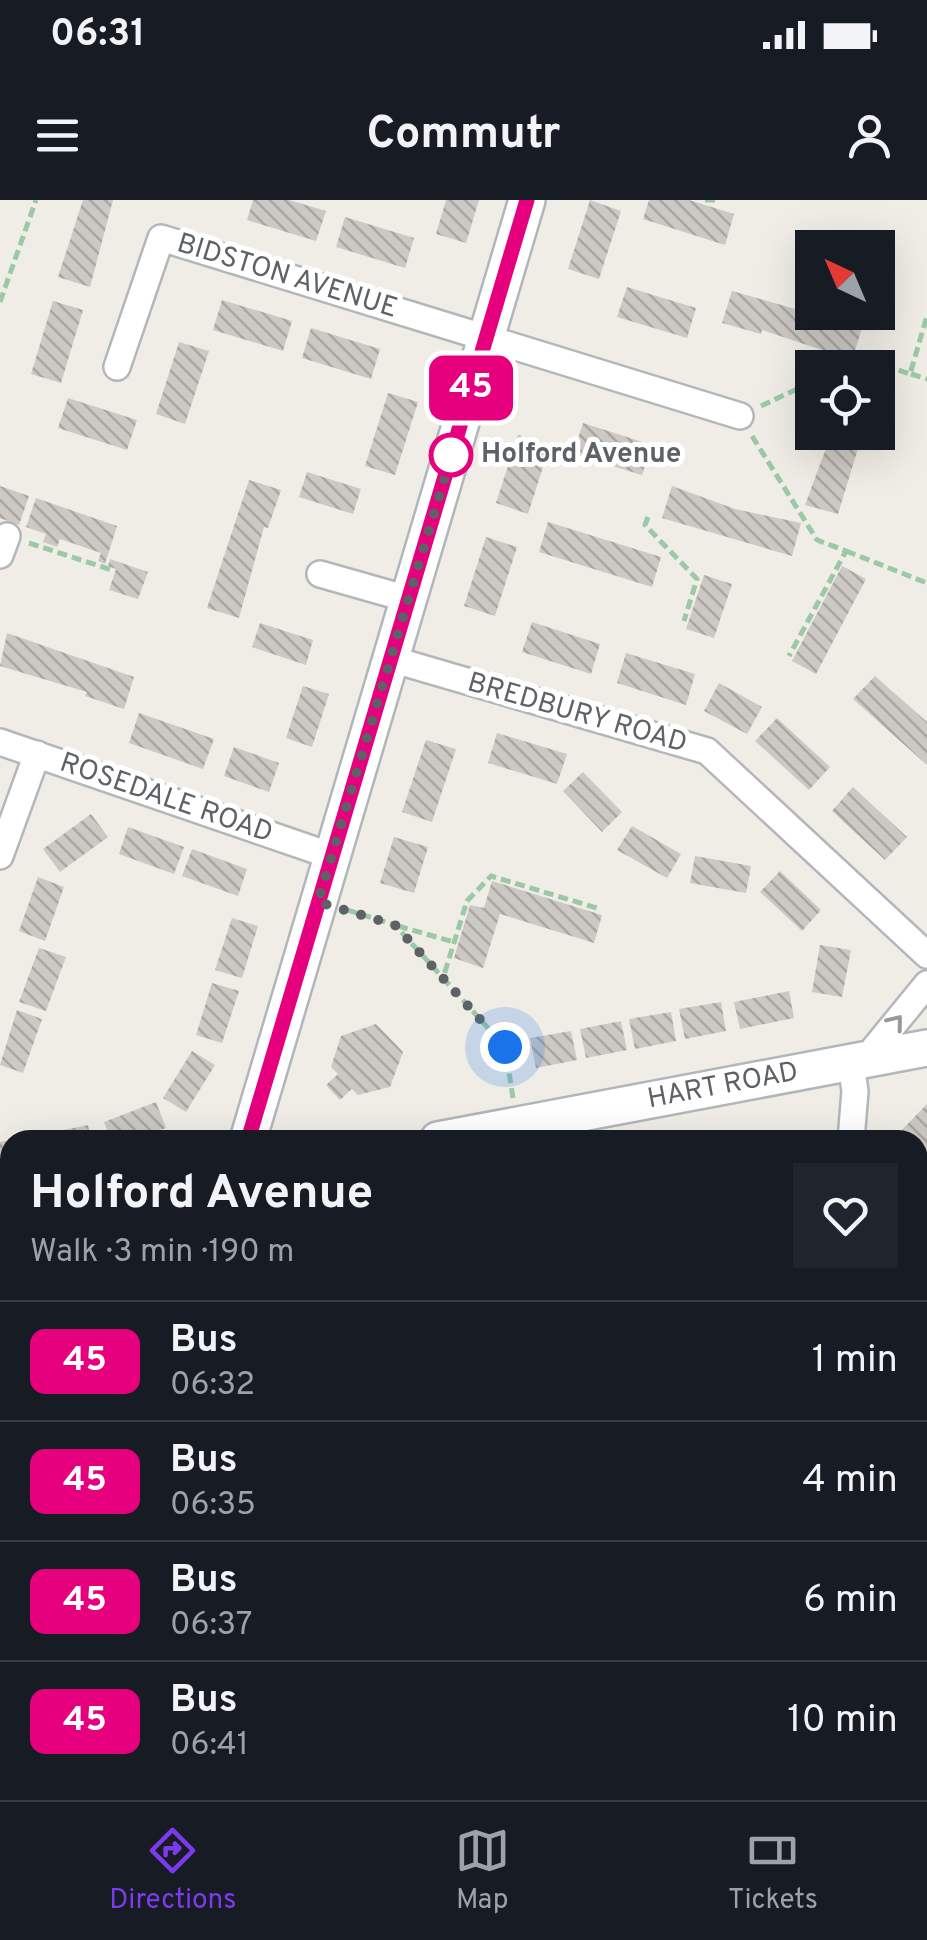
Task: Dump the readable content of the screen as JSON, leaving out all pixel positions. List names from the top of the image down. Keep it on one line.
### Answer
{"streets":{"street":["BIDSTON AVENUE","BREDBURY ROAD","ROSEDALE ROAD","HART ROAD"]},"places":["Holford Avenue"],"lines":["bus line 45"],"north":"top left","page":{"status":"06:31","header":"Commutr","on_map":"45","heading":["Holford Avenue","Walk · 3 min · 190 m"],"list":[{"mark":"45","name":"Bus","note":"06:32","value":"1 min"},{"mark":"45","name":"Bus","note":"06:35","value":"4 min"},{"mark":"45","name":"Bus","note":"06:37","value":"6 min"},{"mark":"45","name":"Bus","note":"06:41","value":"10 min"}],"tabs":["Directions","Map","Tickets"]}}
